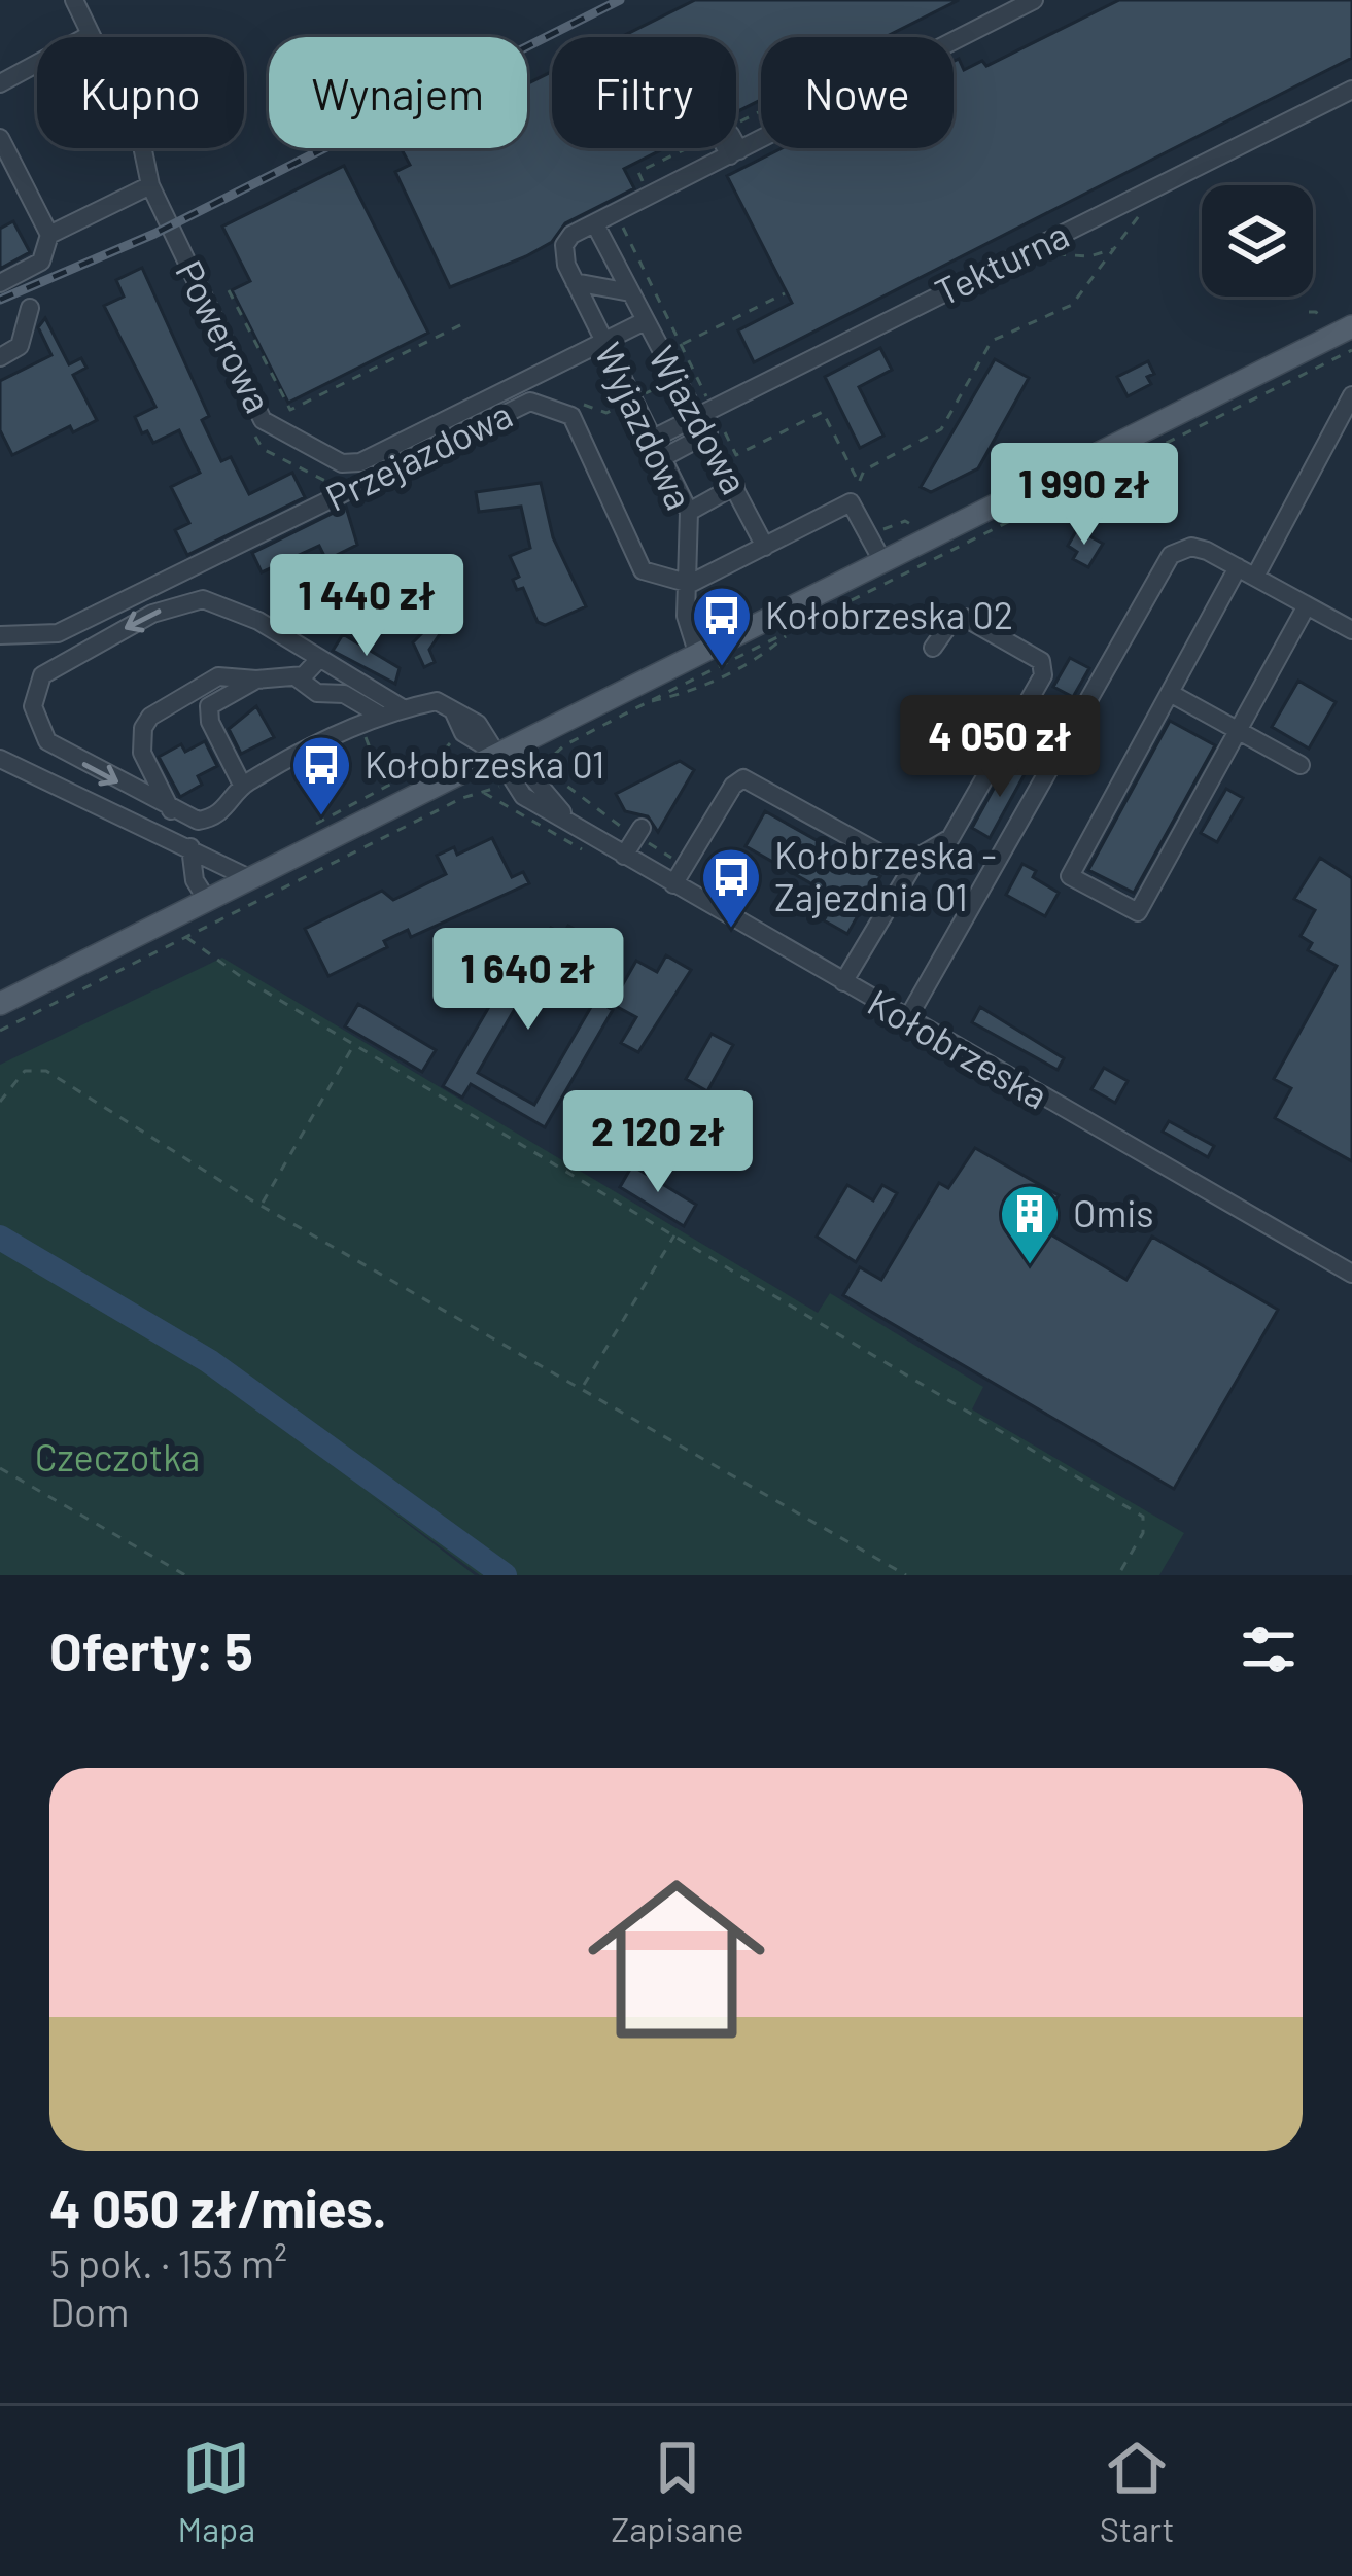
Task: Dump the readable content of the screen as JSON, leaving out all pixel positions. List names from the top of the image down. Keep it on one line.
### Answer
{"streets":{"street":["Tekturna","Powerowa","Wjazdowa","Wyjazdowa","Przejazdowa","Kołobrzeska"]},"crossings":[["Tekturna","Wjazdowa"],["Tekturna","Wyjazdowa"],["Powerowa","Wjazdowa"],["Powerowa","Wyjazdowa"],["Wyjazdowa","Przejazdowa"]],"parks":["Czeczotka"],"places":{"bus stop":["Kołobrzeska 02","Kołobrzeska 01","Kołobrzeska - Zajezdnia 01"],"building":["Omis"]},"page":{"chip":["Kupno","Wynajem","Filtry","Nowe"],"price":["1 990 zł","1 440 zł","4 050 zł","1 640 zł","2 120 zł"],"heading":"Oferty: 5","list":[{"name":"4 050 zł/mies.","note":"5 pok. · 153 m² · Dom"}],"tabs":["Mapa","Zapisane","Start"]}}
